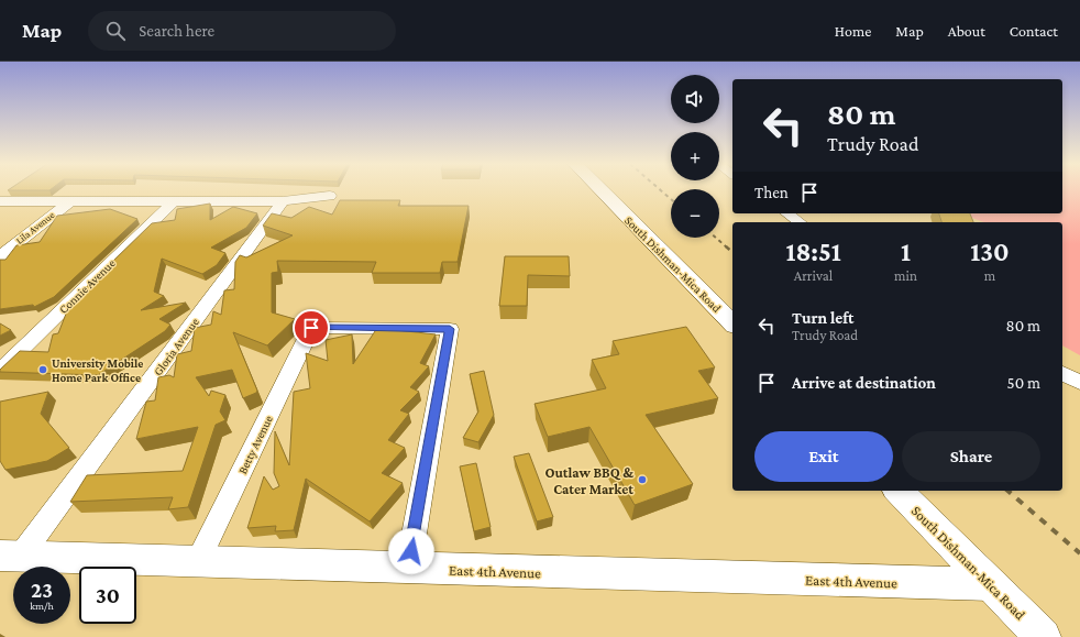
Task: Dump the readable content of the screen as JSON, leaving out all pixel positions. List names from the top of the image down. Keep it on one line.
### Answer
{"streets":{"main road":["South Dishman-Mica Road"],"street":["Lila Avenue","Connie Avenue","Gloria Avenue","Betty Avenue","East 4th Avenue"]},"crossings":[["South Dishman-Mica Road","East 4th Avenue"],["Gloria Avenue","East 4th Avenue"],["Betty Avenue","East 4th Avenue"]],"places":["University Mobile Home Park Office","Outlaw BBQ & Cater Market"],"page":{"header":"Map","search":"Search here","nav":["Home","Map","About","Contact"],"map_buttons":["+","−"],"turn":["80 m","Trudy Road"],"then":"Then","eta":["18:51","Arrival","1","min","130","m"],"list":[{"name":"Turn left","note":"Trudy Road","value":"80 m"},{"name":"Arrive at destination","value":"50 m"}],"buttons":["Exit","Share"],"speed":"23 km/h","limit":"30"}}
